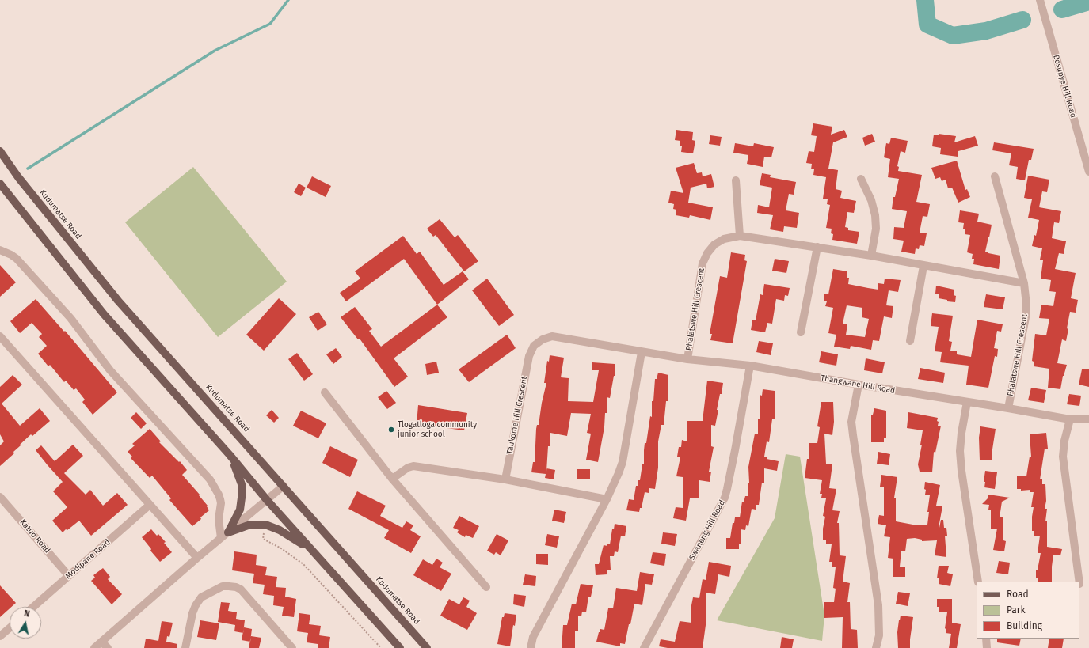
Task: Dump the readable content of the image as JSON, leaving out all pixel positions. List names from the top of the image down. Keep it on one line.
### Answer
{"streets":{"main road":["Kudumatse Road"],"street":["Bosupye Hill Road","Phalatswe Hill Crescent","Thangwane Hill Road","Taukome Hill Crescent","Swaneng Hill Road","Katuo Road","Modipane Road"]},"crossings":[["Phalatswe Hill Crescent","Thangwane Hill Road"],["Thangwane Hill Road","Taukome Hill Crescent"],["Thangwane Hill Road","Swaneng Hill Road"],["Katuo Road","Modipane Road"]],"places":["Tlogatloga community junior school"],"legend":["Road","Park","Building"],"north":"top"}
